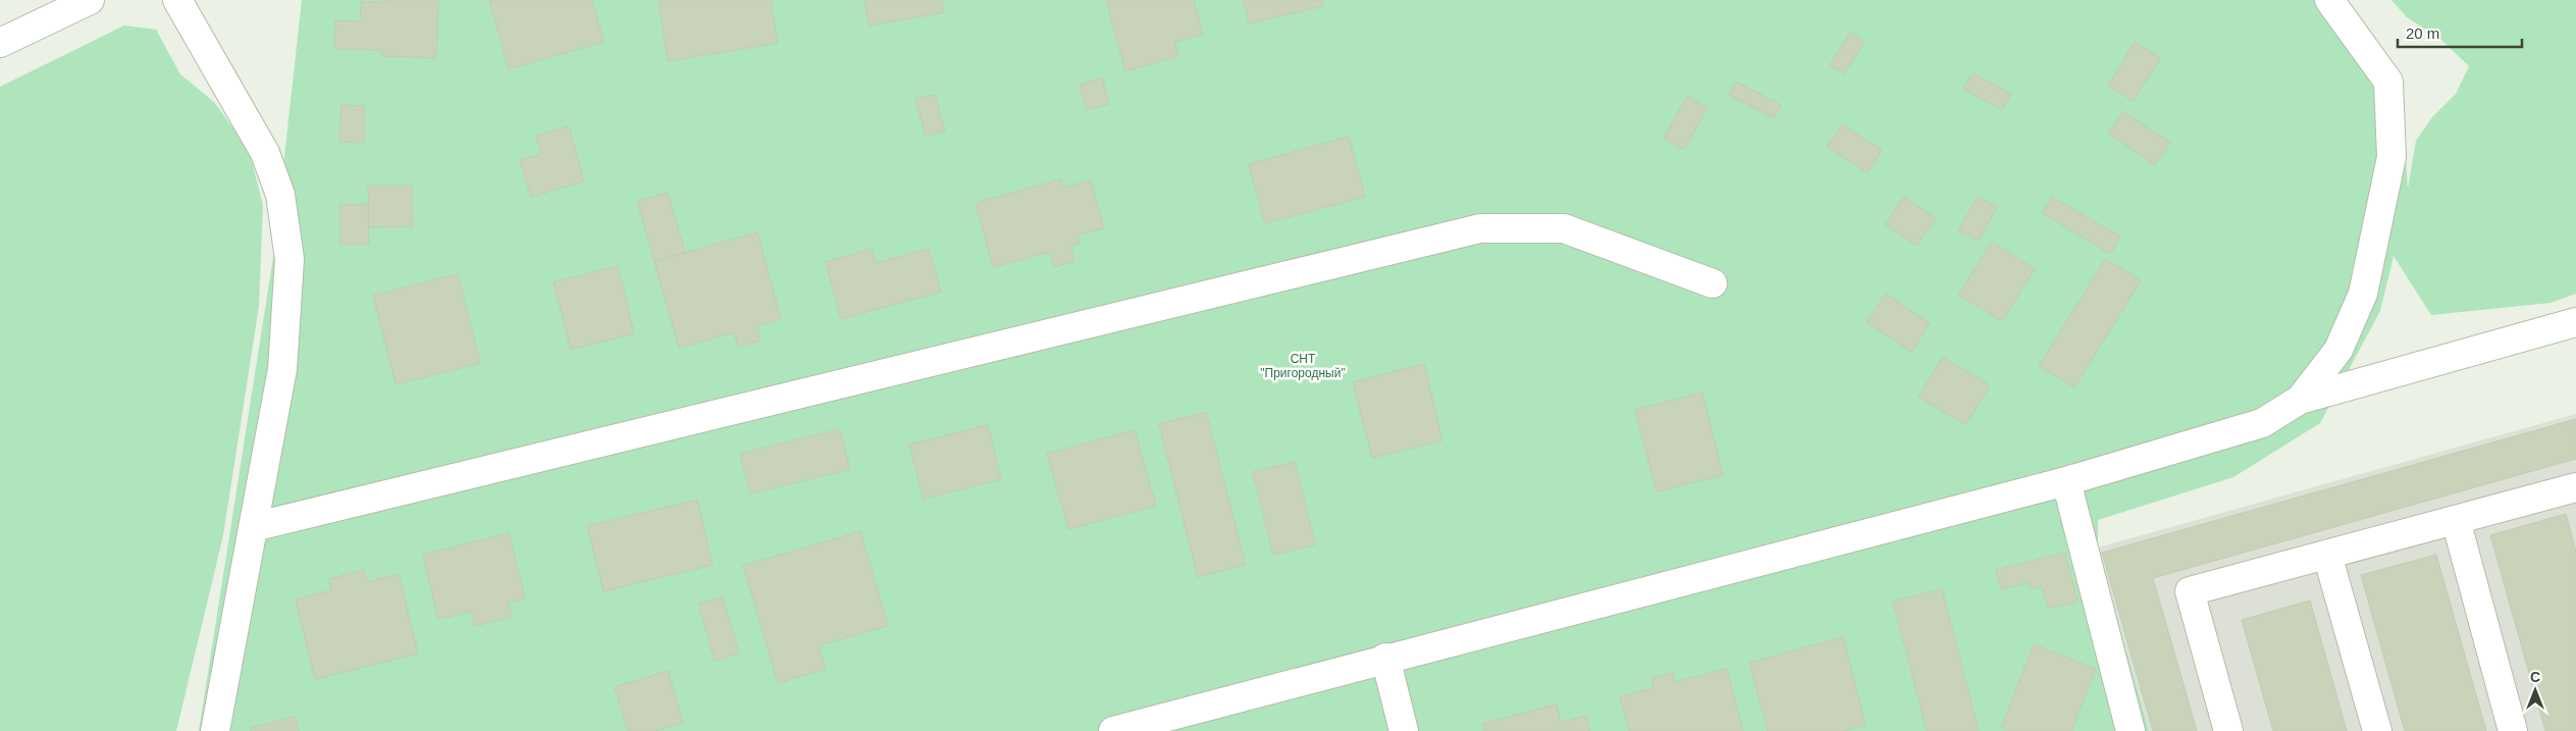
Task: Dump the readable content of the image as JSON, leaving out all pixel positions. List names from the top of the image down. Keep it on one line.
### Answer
{"parks":["СНТ \"Пригородный\""],"scale_bar":"20 m","north":"top"}
